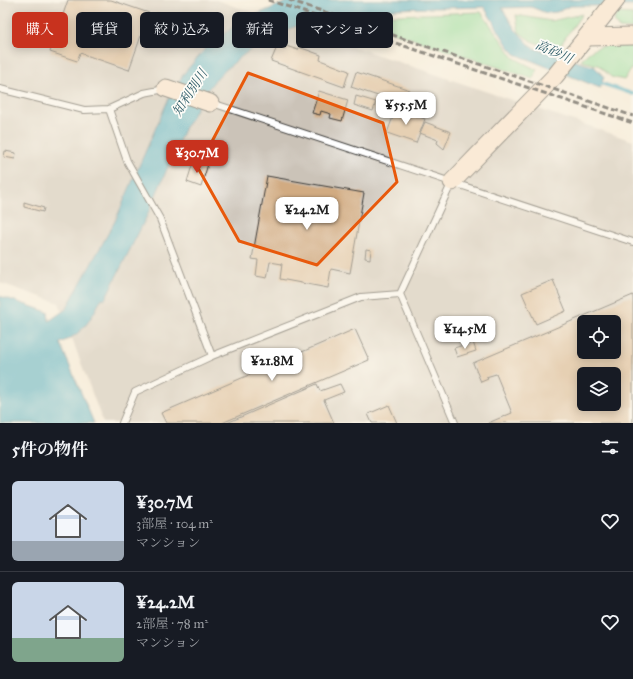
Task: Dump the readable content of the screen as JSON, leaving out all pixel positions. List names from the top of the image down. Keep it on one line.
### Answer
{"water":["高砂川","知利別川"],"page":{"chip":["購入","賃貸","絞り込み","新着","マンション"],"price":["¥55.5M","¥30.7M","¥24.2M","¥14.5M","¥21.8M"],"heading":"5件の物件","list":[{"name":"¥30.7M","note":"3部屋 · 104 m² · マンション"},{"name":"¥24.2M","note":"2部屋 · 78 m² · マンション"}]}}
